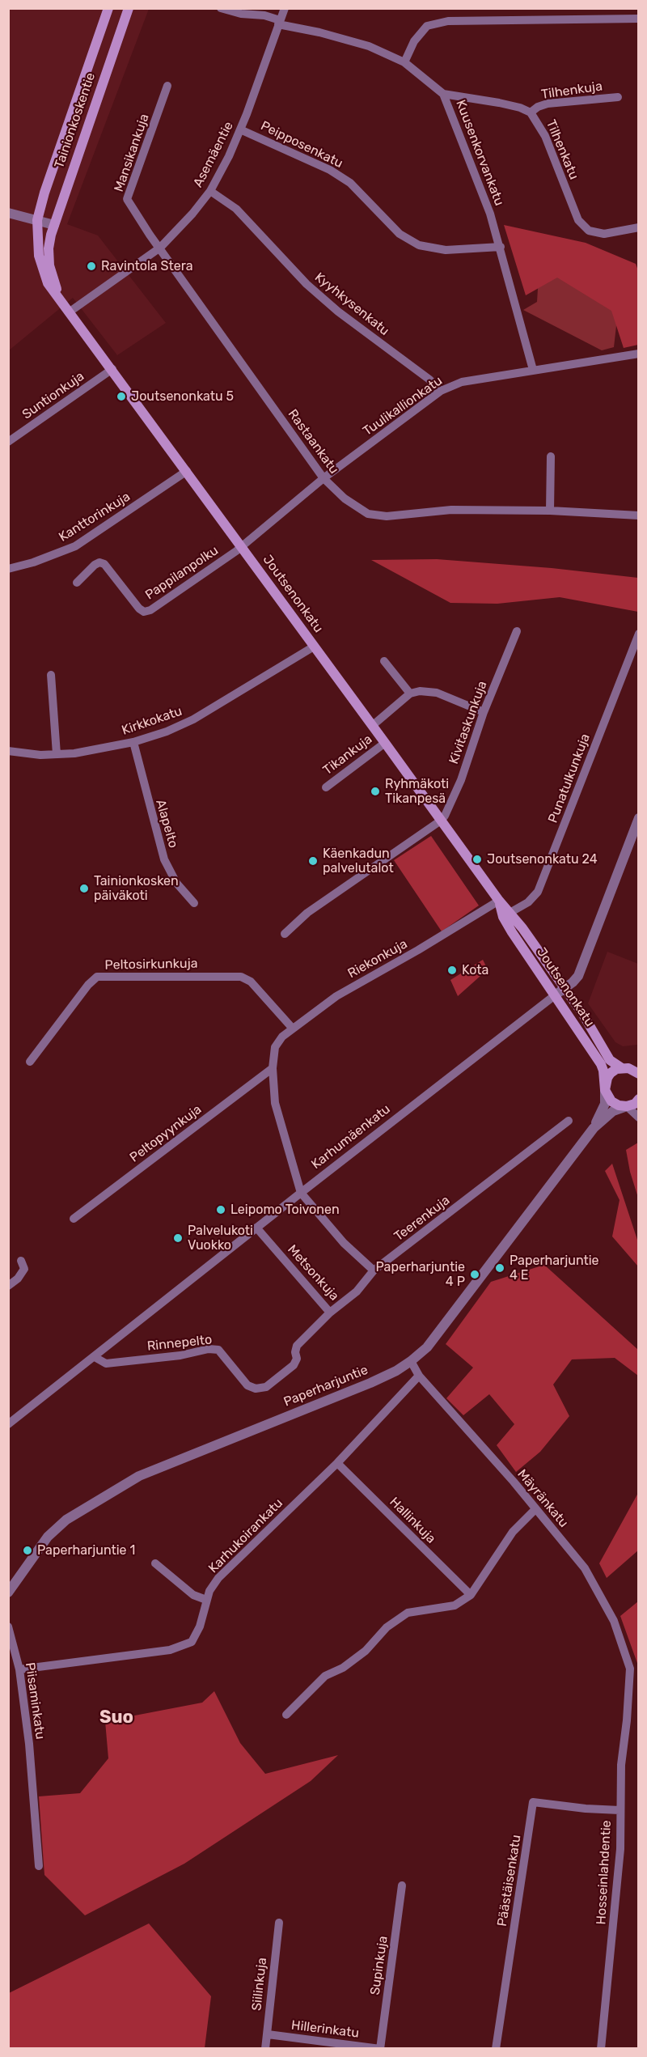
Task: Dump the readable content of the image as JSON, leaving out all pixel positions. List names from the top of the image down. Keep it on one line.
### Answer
{"streets":{"main road":["Tainionkoskentie","Joutsenonkatu"],"street":["Tilhenkuja","Peipposenkatu","Tilhenkatu","Mansikankuja","Kuusenkorvankatu","Asemäentie","Kyyhkysenkatu","Suntionkuja","Tuulikallionkatu","Rastaankatu","Kanttorinkuja","Pappilanpolku","Kirkkokatu","Kivitaskunkuja","Tikankuja","Punatulkunkuja","Alapelto","Riekonkuja","Peltosirkunkuja","Peltopyynkuja","Karhumäenkatu","Teerenkuja","Metsonkuja","Rinnepelto","Paperharjuntie","Mäyränkatu","Hallinkuja","Karhukoirankatu","Piisaminkatu","Hosseinlahdentie","Päästäisenkatu","Supinkuja","Siilinkuja","Hillerinkatu"]},"crossings":[["Tilhenkuja","Tilhenkatu"],["Tainionkoskentie","Joutsenonkatu"],["Peipposenkatu","Kuusenkorvankatu"],["Peipposenkatu","Asemäentie"],["Tilhenkatu","Kuusenkorvankatu"],["Mansikankuja","Asemäentie"],["Mansikankuja","Rastaankatu"],["Kuusenkorvankatu","Asemäentie"],["Kuusenkorvankatu","Tuulikallionkatu"],["Asemäentie","Kyyhkysenkatu"],["Asemäentie","Rastaankatu"],["Asemäentie","Joutsenonkatu"],["Kyyhkysenkatu","Tuulikallionkatu"],["Suntionkuja","Joutsenonkatu"],["Tuulikallionkatu","Rastaankatu"],["Tuulikallionkatu","Pappilanpolku"],["Tuulikallionkatu","Joutsenonkatu"],["Kanttorinkuja","Joutsenonkatu"],["Pappilanpolku","Joutsenonkatu"],["Joutsenonkatu","Kirkkokatu"],["Joutsenonkatu","Kivitaskunkuja"],["Joutsenonkatu","Tikankuja"],["Joutsenonkatu","Punatulkunkuja"],["Joutsenonkatu","Riekonkuja"],["Joutsenonkatu","Karhumäenkatu"],["Joutsenonkatu","Paperharjuntie"],["Kirkkokatu","Alapelto"],["Riekonkuja","Peltosirkunkuja"],["Riekonkuja","Peltopyynkuja"],["Karhumäenkatu","Metsonkuja"],["Karhumäenkatu","Rinnepelto"],["Teerenkuja","Metsonkuja"],["Metsonkuja","Rinnepelto"],["Paperharjuntie","Mäyränkatu"],["Mäyränkatu","Karhukoirankatu"],["Mäyränkatu","Hosseinlahdentie"],["Hallinkuja","Karhukoirankatu"],["Karhukoirankatu","Piisaminkatu"],["Hosseinlahdentie","Päästäisenkatu"],["Supinkuja","Hillerinkatu"],["Siilinkuja","Hillerinkatu"]],"districts":["Suo"],"places":["Ravintola Stera","Joutsenonkatu 5","Ryhmäkoti Tikanpesä","Joutsenonkatu 24","Käenkadun palvelutalot","Tainionkosken päiväkoti","Kota","Leipomo Toivonen","Palvelukoti Vuokko","Paperharjuntie 4 E","Paperharjuntie 4 P","Paperharjuntie 1"]}
